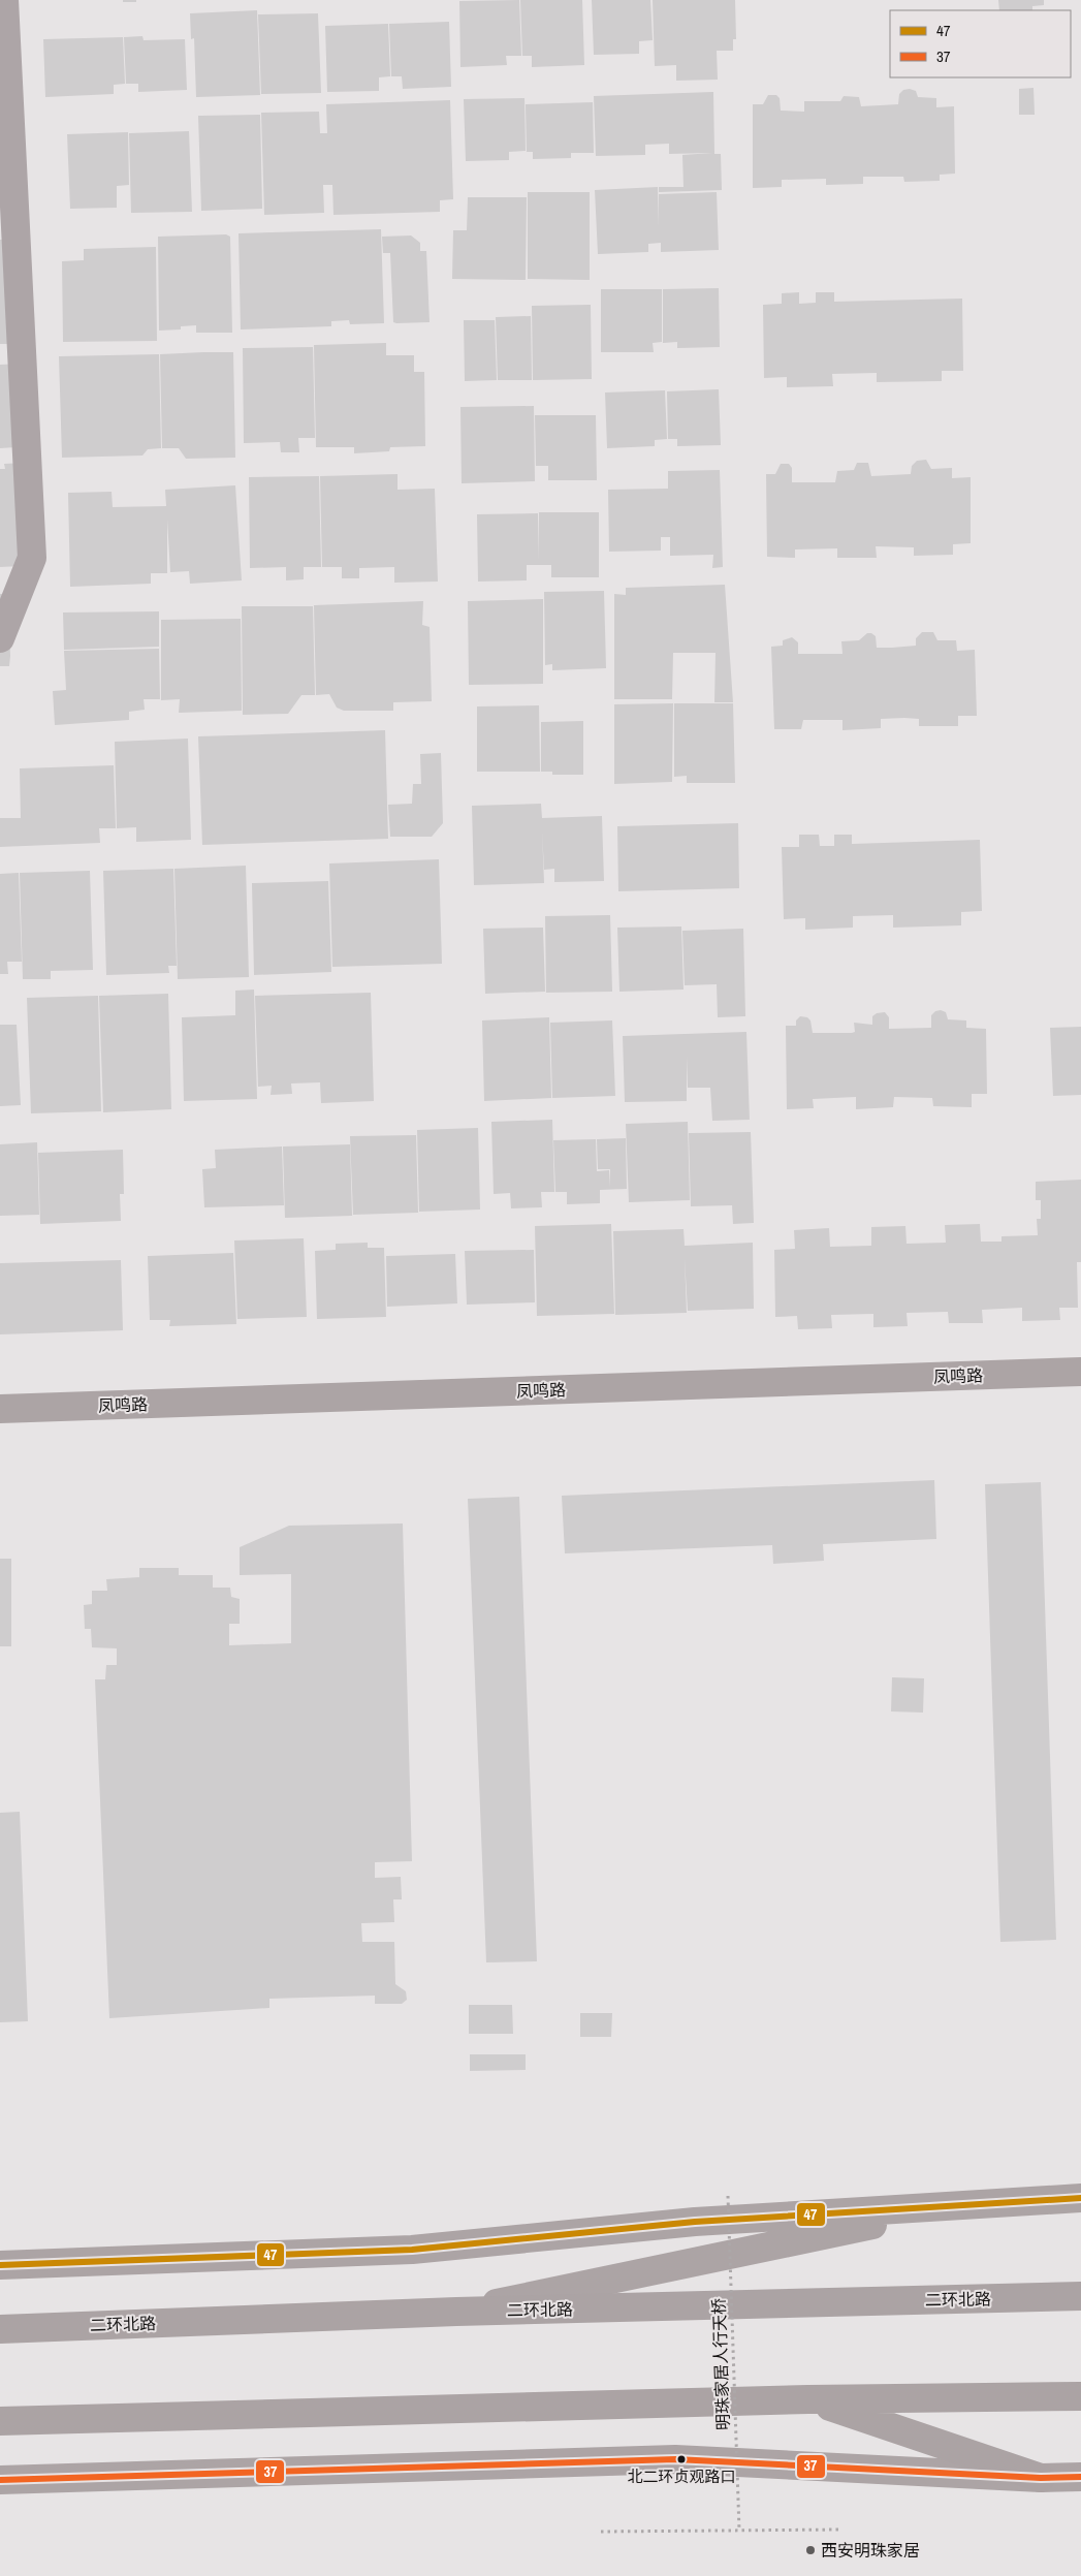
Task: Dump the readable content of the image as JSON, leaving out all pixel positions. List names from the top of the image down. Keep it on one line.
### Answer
{"streets":{"highway":["二环北路"],"main road":["凤鸣路"],"path":["明珠家居人行天桥"]},"places":["北二环贞观路口","西安明珠家居"],"lines":["transit line 47","transit line 37"],"legend":["47","37"]}
